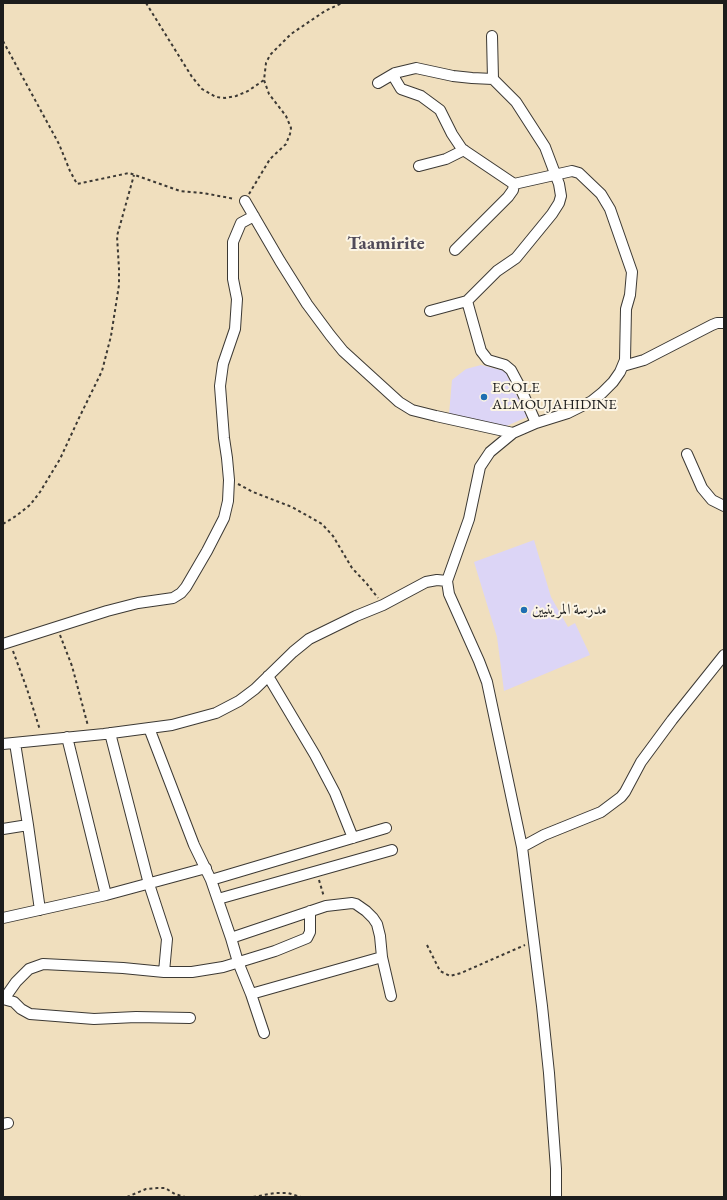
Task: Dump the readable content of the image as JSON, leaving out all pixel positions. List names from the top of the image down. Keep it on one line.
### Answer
{"districts":["Taamirite"],"places":["ECOLE ALMOUJAHIDINE","مدرسة المرينيين"]}
